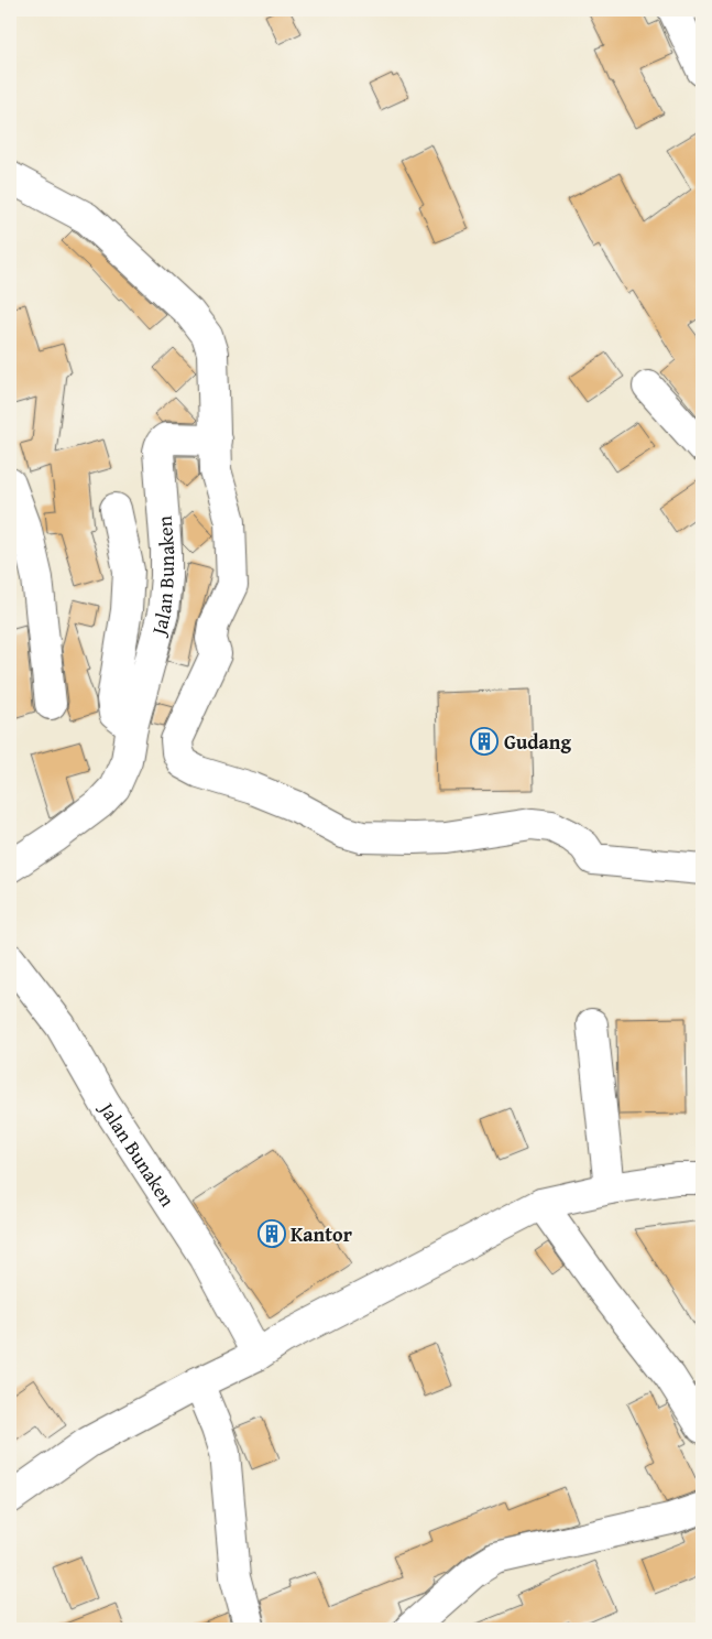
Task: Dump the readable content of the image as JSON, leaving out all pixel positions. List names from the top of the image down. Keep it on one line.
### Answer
{"streets":{"main road":["Jalan Bunaken"]},"places":{"building":["Gudang","Kantor"]}}
